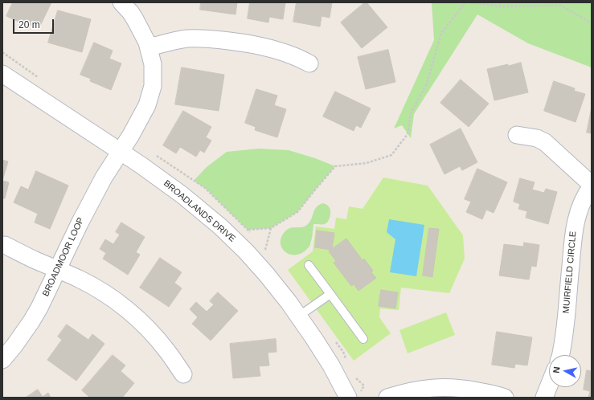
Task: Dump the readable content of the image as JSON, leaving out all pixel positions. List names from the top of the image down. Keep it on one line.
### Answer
{"streets":{"street":["BROADLANDS DRIVE","BROADMOOR LOOP","MUIRFIELD CIRCLE"]},"crossings":[["BROADLANDS DRIVE","BROADMOOR LOOP"]],"scale_bar":"20 m","north":"left"}
